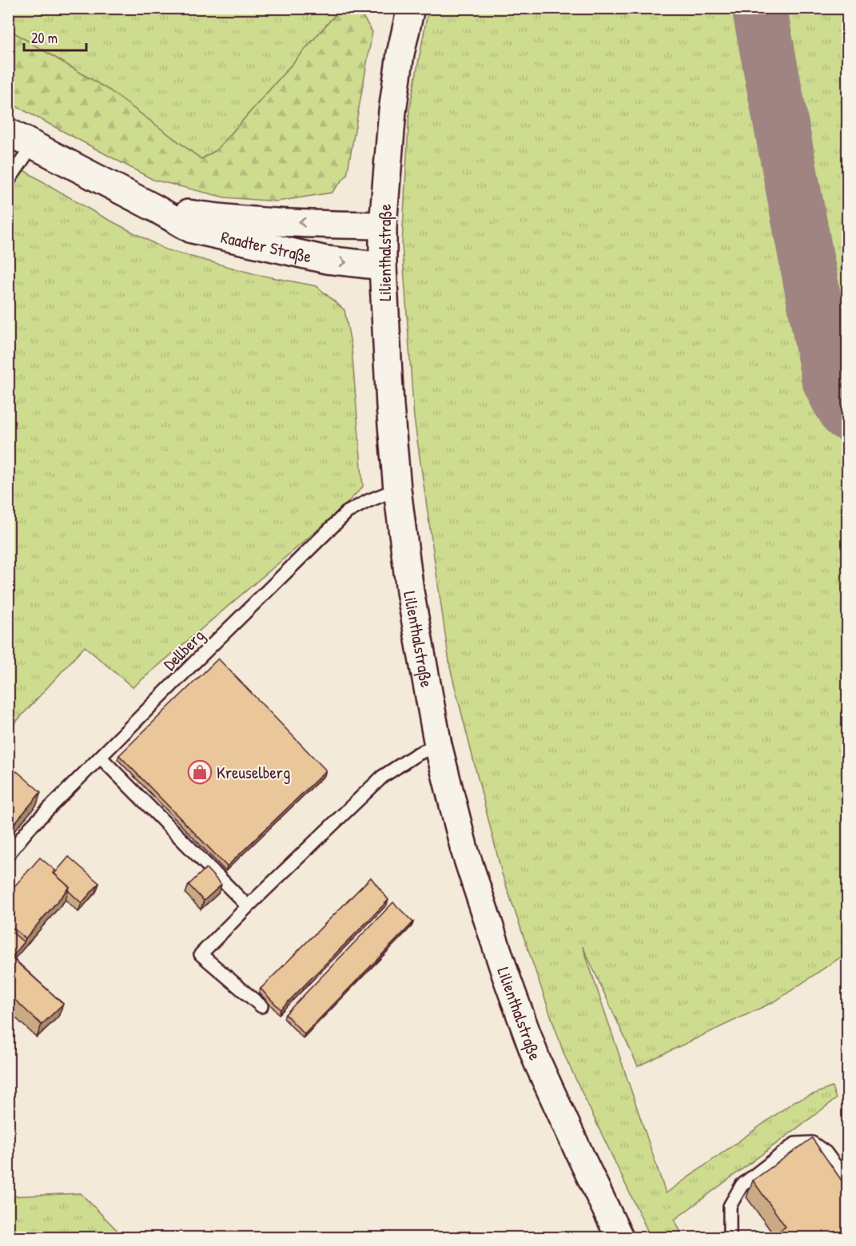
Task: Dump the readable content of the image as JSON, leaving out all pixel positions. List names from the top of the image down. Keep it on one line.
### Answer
{"streets":{"main road":["Raadter Straße","Lilienthalstraße"],"lane":["Dellberg"]},"crossings":[["Raadter Straße","Lilienthalstraße"],["Lilienthalstraße","Dellberg"]],"places":{"shop":["Kreuselberg"]},"scale_bar":"20 m"}
